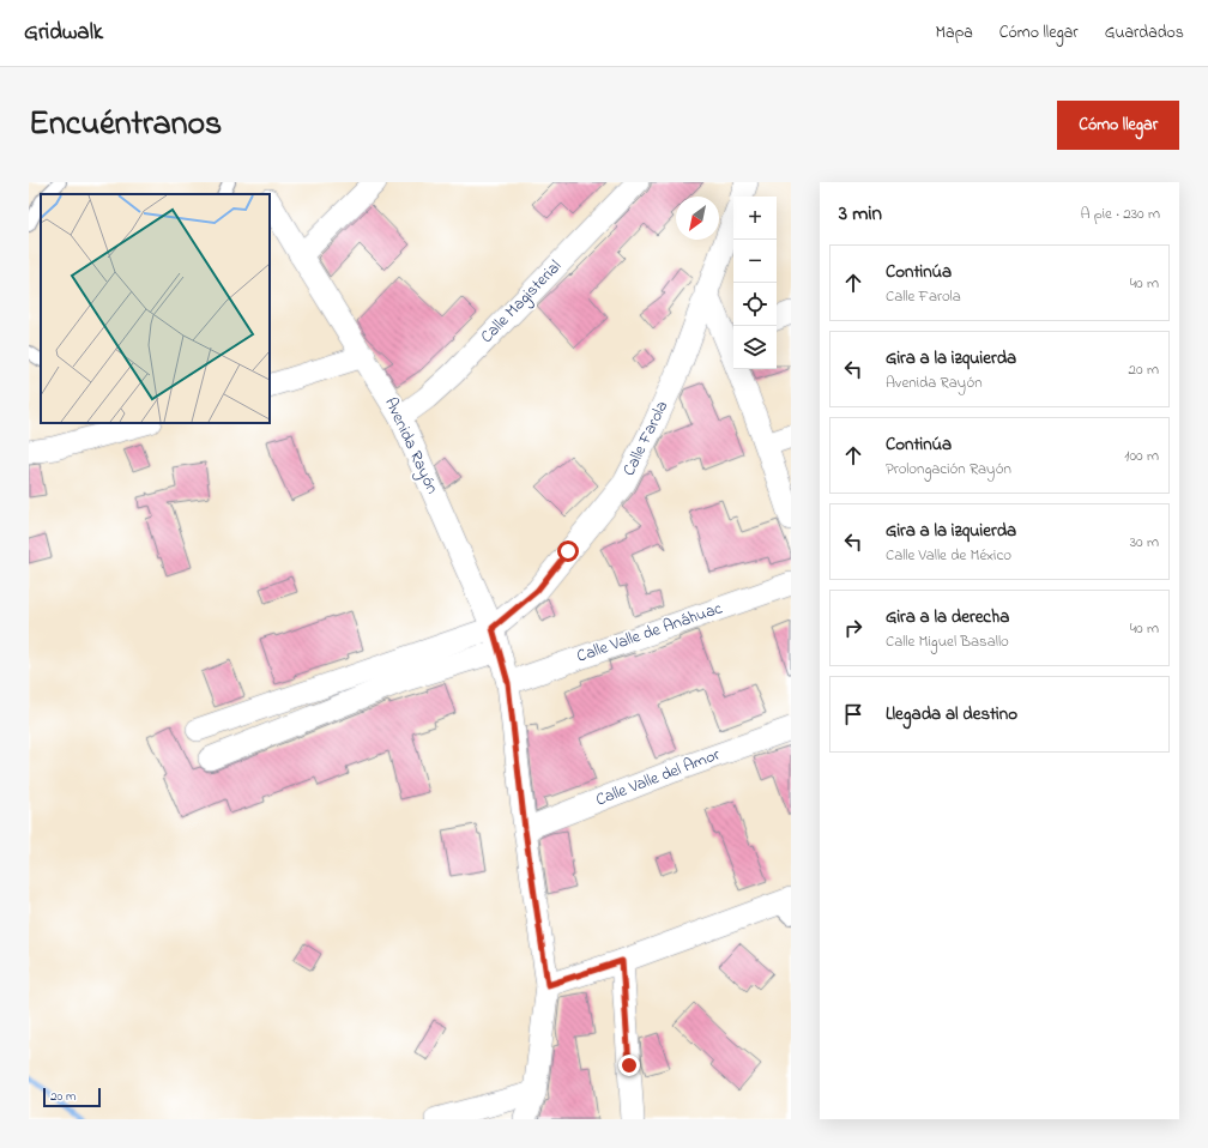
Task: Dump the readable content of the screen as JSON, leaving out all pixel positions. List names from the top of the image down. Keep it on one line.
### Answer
{"streets":{"street":["Calle Magisterial","Calle Farola","Avenida Rayón","Calle Valle de Anáhuac","Calle Valle del Amor"]},"crossings":[["Calle Magisterial","Avenida Rayón"],["Calle Farola","Avenida Rayón"],["Avenida Rayón","Calle Valle de Anáhuac"],["Avenida Rayón","Calle Valle del Amor"]],"scale_bar":"20 m","north":"bottom left","page":{"header":"Gridwalk","nav":["Mapa","Cómo llegar","Guardados"],"title":"Encuéntranos","buttons":"Cómo llegar","heading":["3 min","A pie · 230 m"],"map_buttons":["+","−"],"list":[["Continúa","Calle Farola","40 m"],["Gira a la izquierda","Avenida Rayón","20 m"],["Continúa","Prolongación Rayón","100 m"],["Gira a la izquierda","Calle Valle de México","30 m"],["Gira a la derecha","Calle Miguel Basallo","40 m"],"Llegada al destino"],"scale":"20 m"}}
